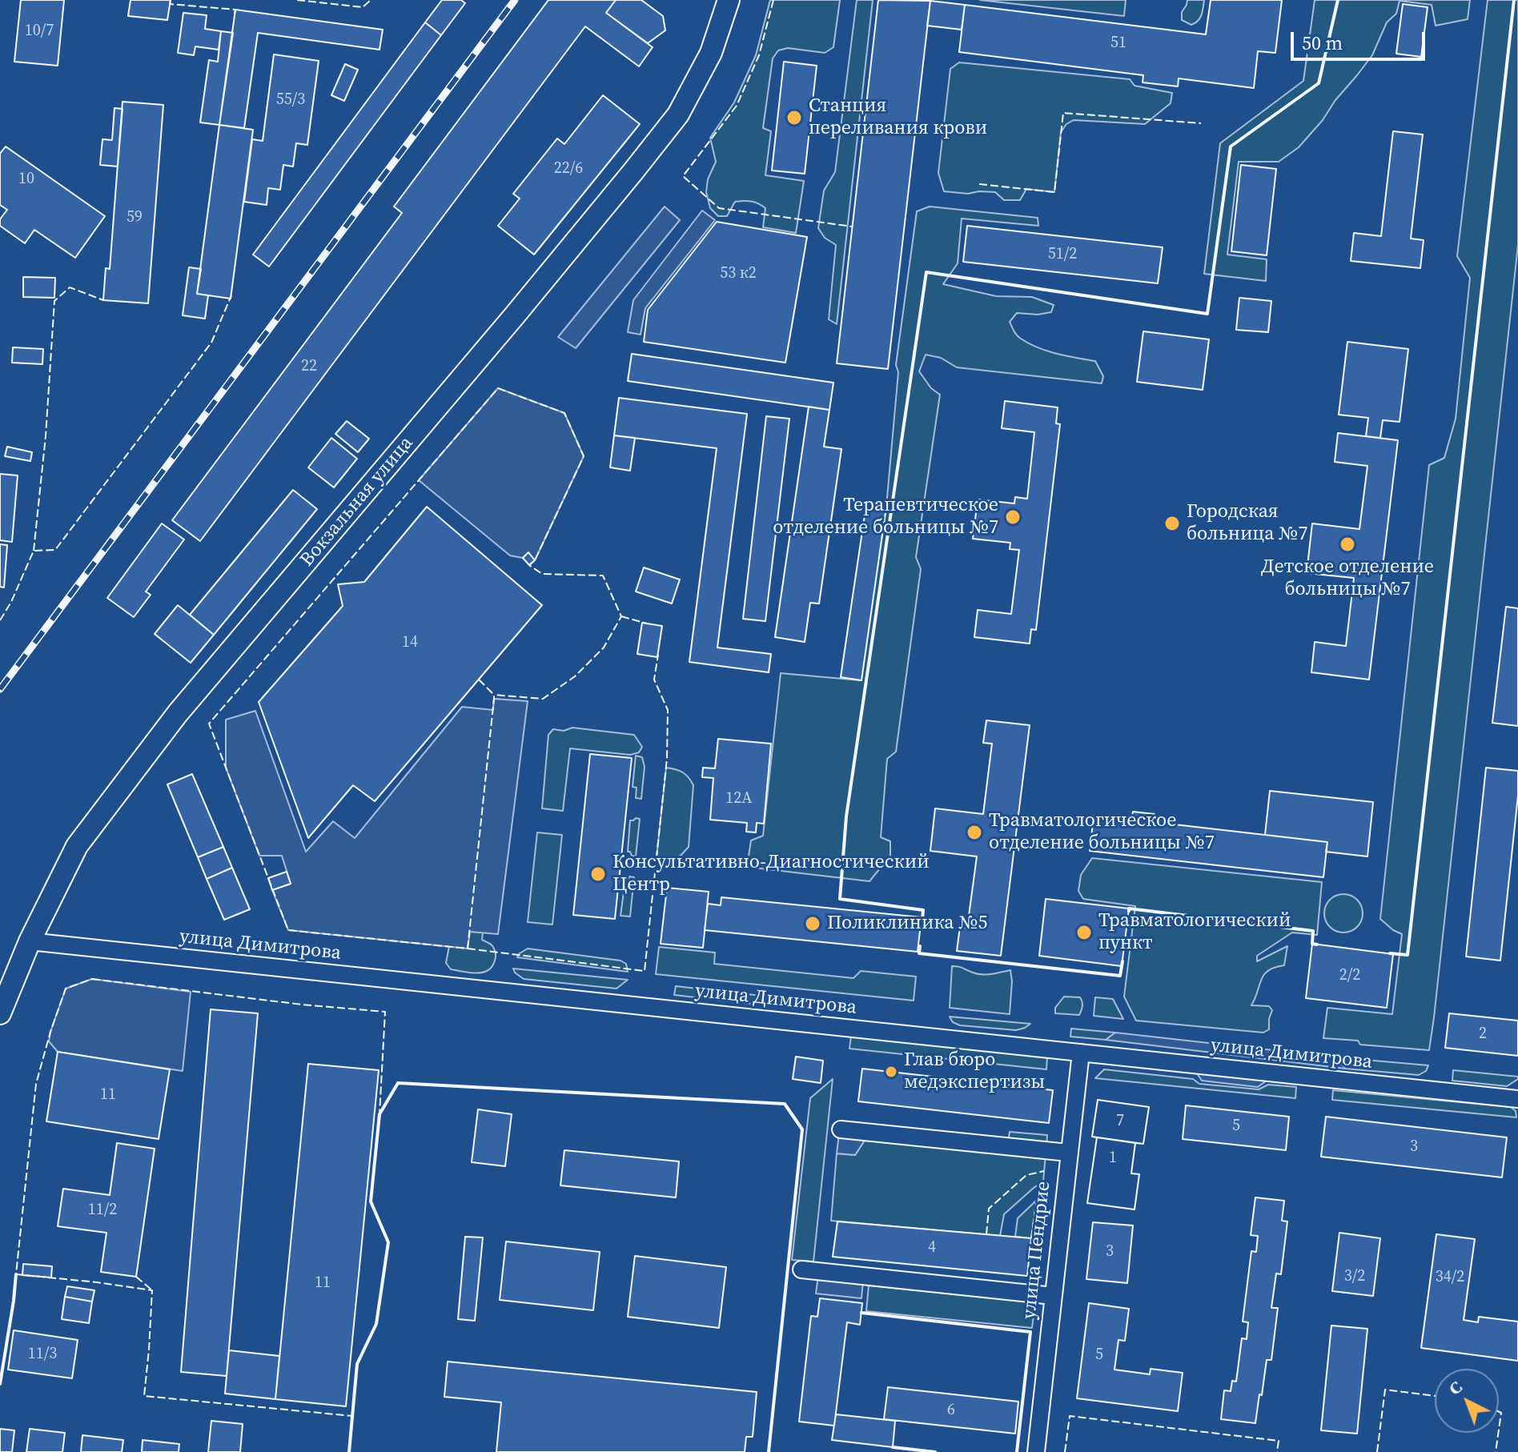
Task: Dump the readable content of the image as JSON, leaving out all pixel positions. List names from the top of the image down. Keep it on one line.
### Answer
{"streets":{"street":["Вокзальная улица","улица Димитрова","улица Пендрие"]},"crossings":[["Вокзальная улица","улица Димитрова"],["улица Димитрова","улица Пендрие"]],"places":["Станция переливания крови","Терапевтическое отделение больницы №7","Городская больница №7","Детское отделение больницы №7","Травматологическое отделение больницы №7","Консультативно-Диагностический Центр","Поликлиника №5","Травматологический пункт","Глав бюро медэкспертизы"],"house_numbers":["10/7","51","55/3","22/6","10","59","51/2","53 к2","22","14","12А","2/2","2","11","7","5","3","1","11/2","4","3","3/2","34/2","11","11/3","5","6"],"scale_bar":"50 m","north":"top left"}
